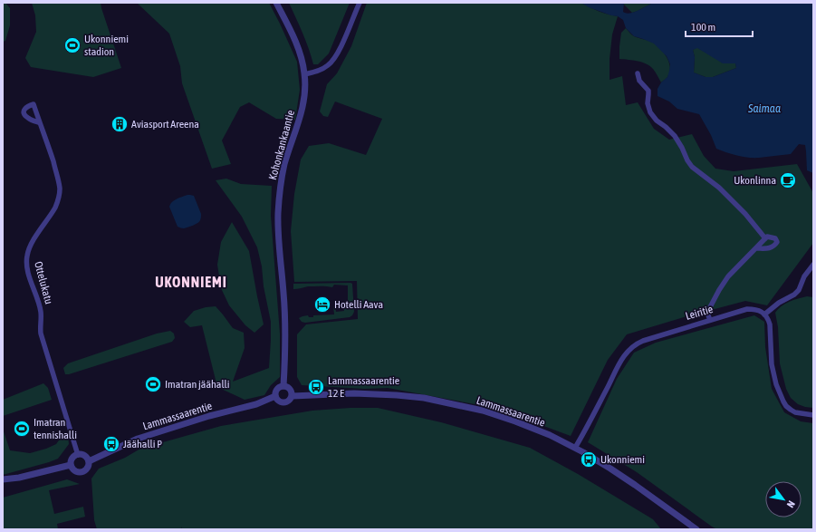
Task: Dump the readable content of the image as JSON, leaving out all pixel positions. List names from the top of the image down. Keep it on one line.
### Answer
{"streets":{"street":["Kohonkankaantie","Ottelukatu","Leiritie","Lammassaarentie"]},"crossings":[["Kohonkankaantie","Lammassaarentie"],["Ottelukatu","Lammassaarentie"],["Leiritie","Lammassaarentie"]],"districts":["UKONNIEMI"],"water":["Saimaa"],"places":{"sports":["Ukonniemi stadion","Imatran jäähalli","Imatran tennishalli"],"building":["Aviasport Areena"],"cafe":["Ukonlinna"],"hotel":["Hotelli Aava"],"bus stop":["Lammassaarentie 12 E","Jäähalli P","Ukonniemi"]},"scale_bar":"100 m","north":"bottom right"}
